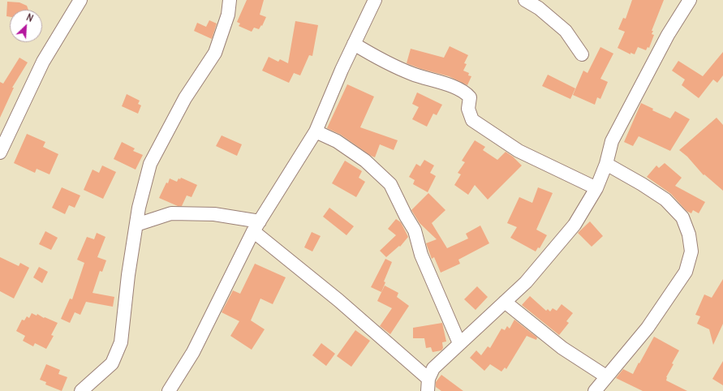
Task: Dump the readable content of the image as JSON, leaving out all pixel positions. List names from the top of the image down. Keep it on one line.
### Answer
{"north":"top right"}
